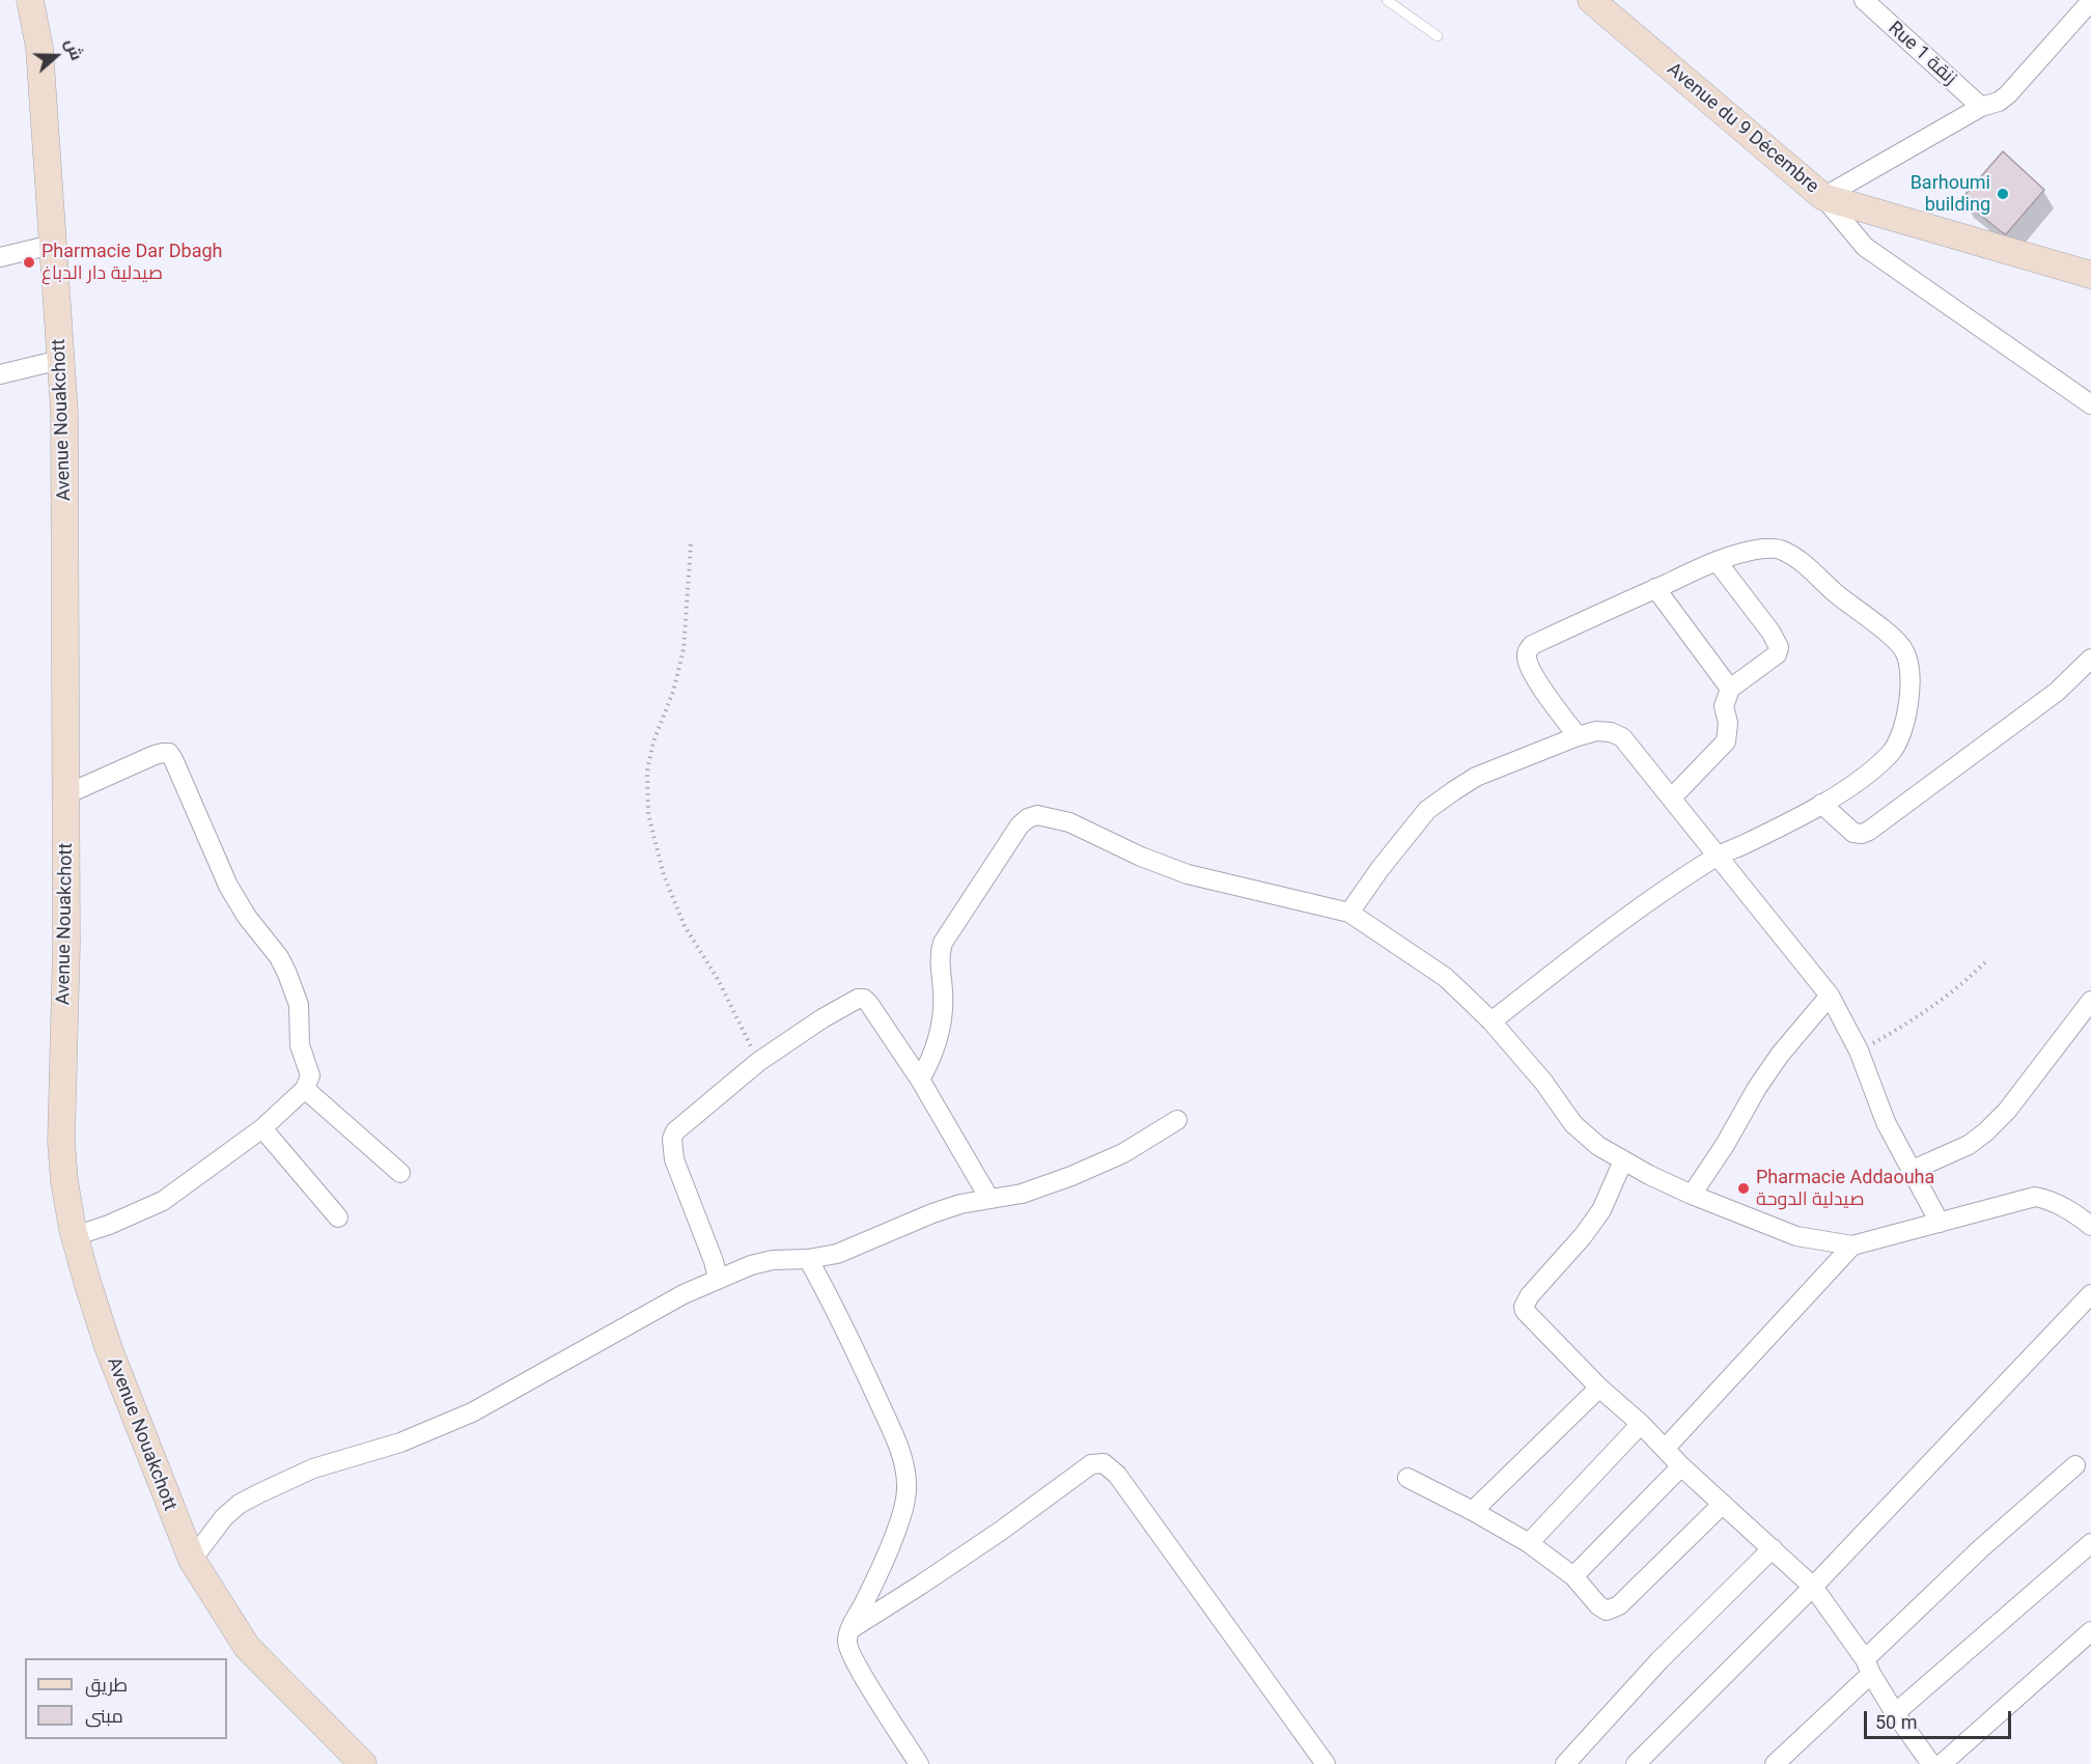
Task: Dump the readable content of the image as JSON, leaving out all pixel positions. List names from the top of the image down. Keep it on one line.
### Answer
{"streets":{"street":["Rue 1 زنقة","Avenue du 9 Décembre","Avenue Nouakchott"]},"places":["Barhoumi building","Pharmacie Dar Dbagh صيدلية دار الدباغ","Pharmacie Addaouha صيدلية الدوحة"],"legend":["طريق","مبنى"],"scale_bar":"50 m","north":"right"}
